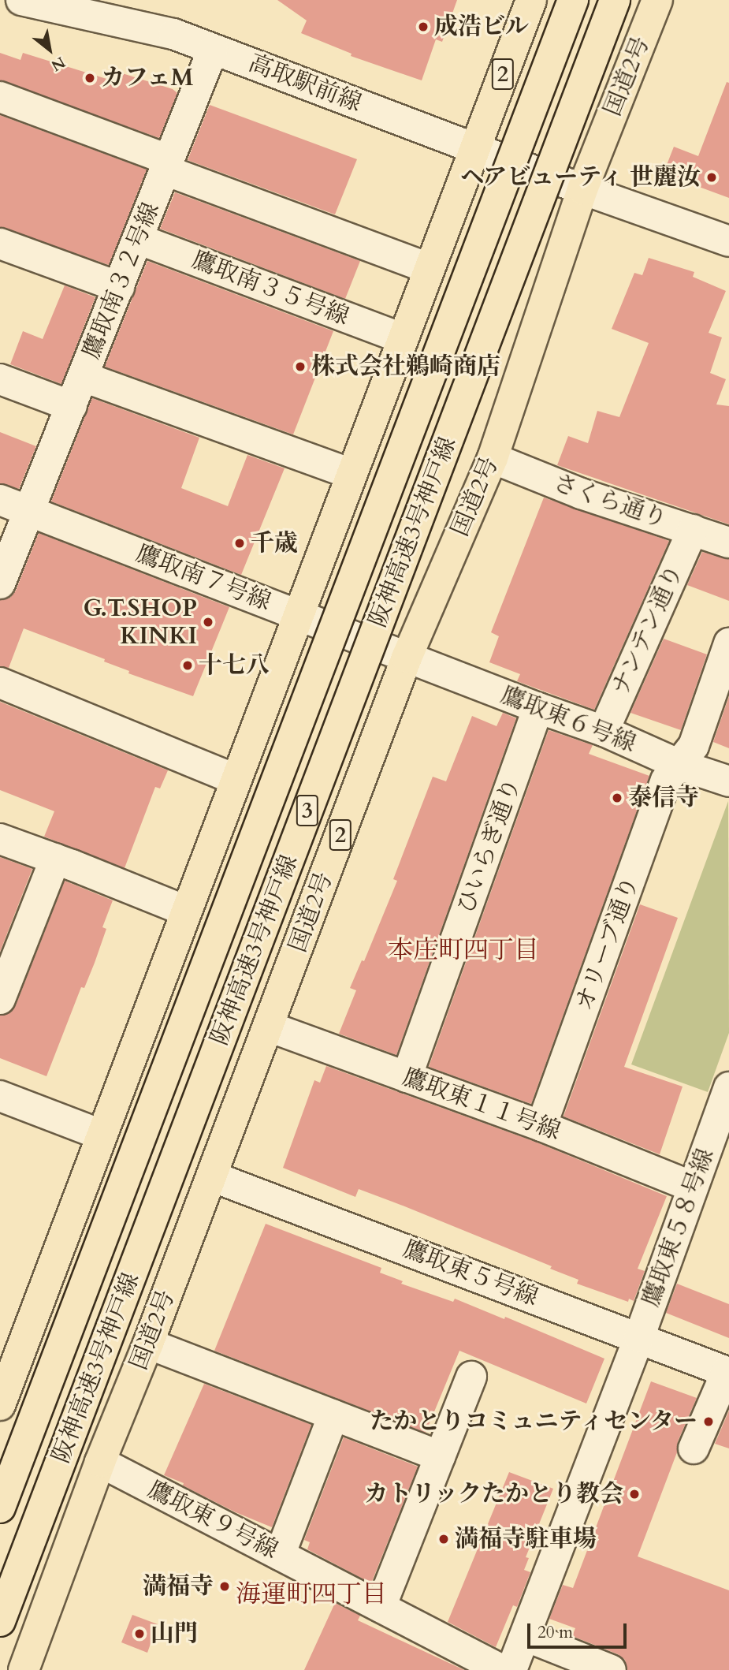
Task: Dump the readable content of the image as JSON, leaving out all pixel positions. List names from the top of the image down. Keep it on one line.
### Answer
{"streets":{"highway":["2","国道2号","阪神高速3号神戸線","3"],"street":["高取駅前線","鷹取南３２号線","鷹取南３５号線","さくら通り","鷹取南７号線","ナンテン通り","鷹取東６号線","ひいらぎ通り","オリーブ通り","鷹取東１１号線","鷹取東５８号線","鷹取東５号線","鷹取東９号線"]},"crossings":[["2","高取駅前線"],["2","鷹取南３５号線"],["2","鷹取南７号線"],["国道2号","高取駅前線"],["国道2号","さくら通り"],["国道2号","鷹取南７号線"],["国道2号","鷹取東６号線"],["国道2号","鷹取東１１号線"],["国道2号","鷹取東５号線"],["国道2号","鷹取東９号線"],["高取駅前線","鷹取南３２号線"],["鷹取南３２号線","鷹取南３５号線"],["鷹取南３２号線","鷹取南７号線"],["さくら通り","ナンテン通り"],["鷹取南７号線","鷹取東６号線"],["ナンテン通り","鷹取東６号線"],["鷹取東６号線","ひいらぎ通り"],["鷹取東６号線","オリーブ通り"],["ひいらぎ通り","鷹取東１１号線"],["オリーブ通り","鷹取東１１号線"],["鷹取東１１号線","鷹取東５８号線"],["鷹取東５８号線","鷹取東５号線"]],"districts":["本庄町四丁目","海運町四丁目"],"places":["成浩ビル","カフェM","ヘアビューティ 世麗汝","株式会社鵜崎商店","千歳","G.T.SHOP KINKI","十七八","泰信寺","たかとりコミュニティセンター","カトリックたかとり教会","満福寺駐車場","満福寺","山門"],"scale_bar":"20 m","north":"bottom right"}
